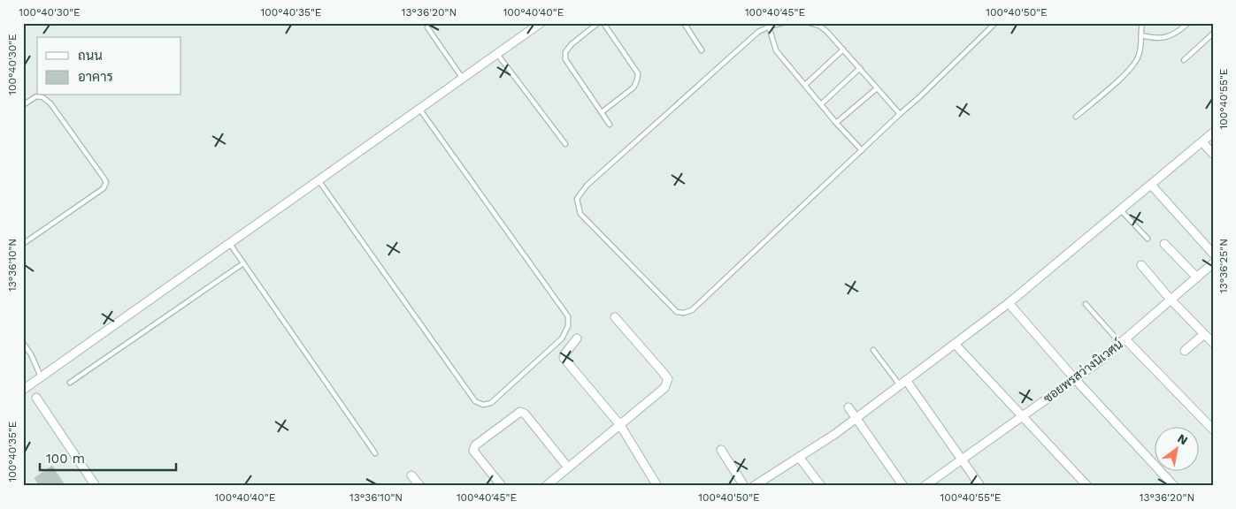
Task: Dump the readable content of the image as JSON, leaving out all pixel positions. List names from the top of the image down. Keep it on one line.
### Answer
{"streets":{"street":["ซอยพรสว่างนิเวศน์"]},"legend":["ถนน","อาคาร"],"scale_bar":"100 m","north":"top right","coordinates":["100°40'30\"E","100°40'35\"E","13°36'20\"N","100°40'40\"E","100°40'45\"E","100°40'50\"E","100°40'55\"E","13°36'10\"N","13°36'25\"N"]}
